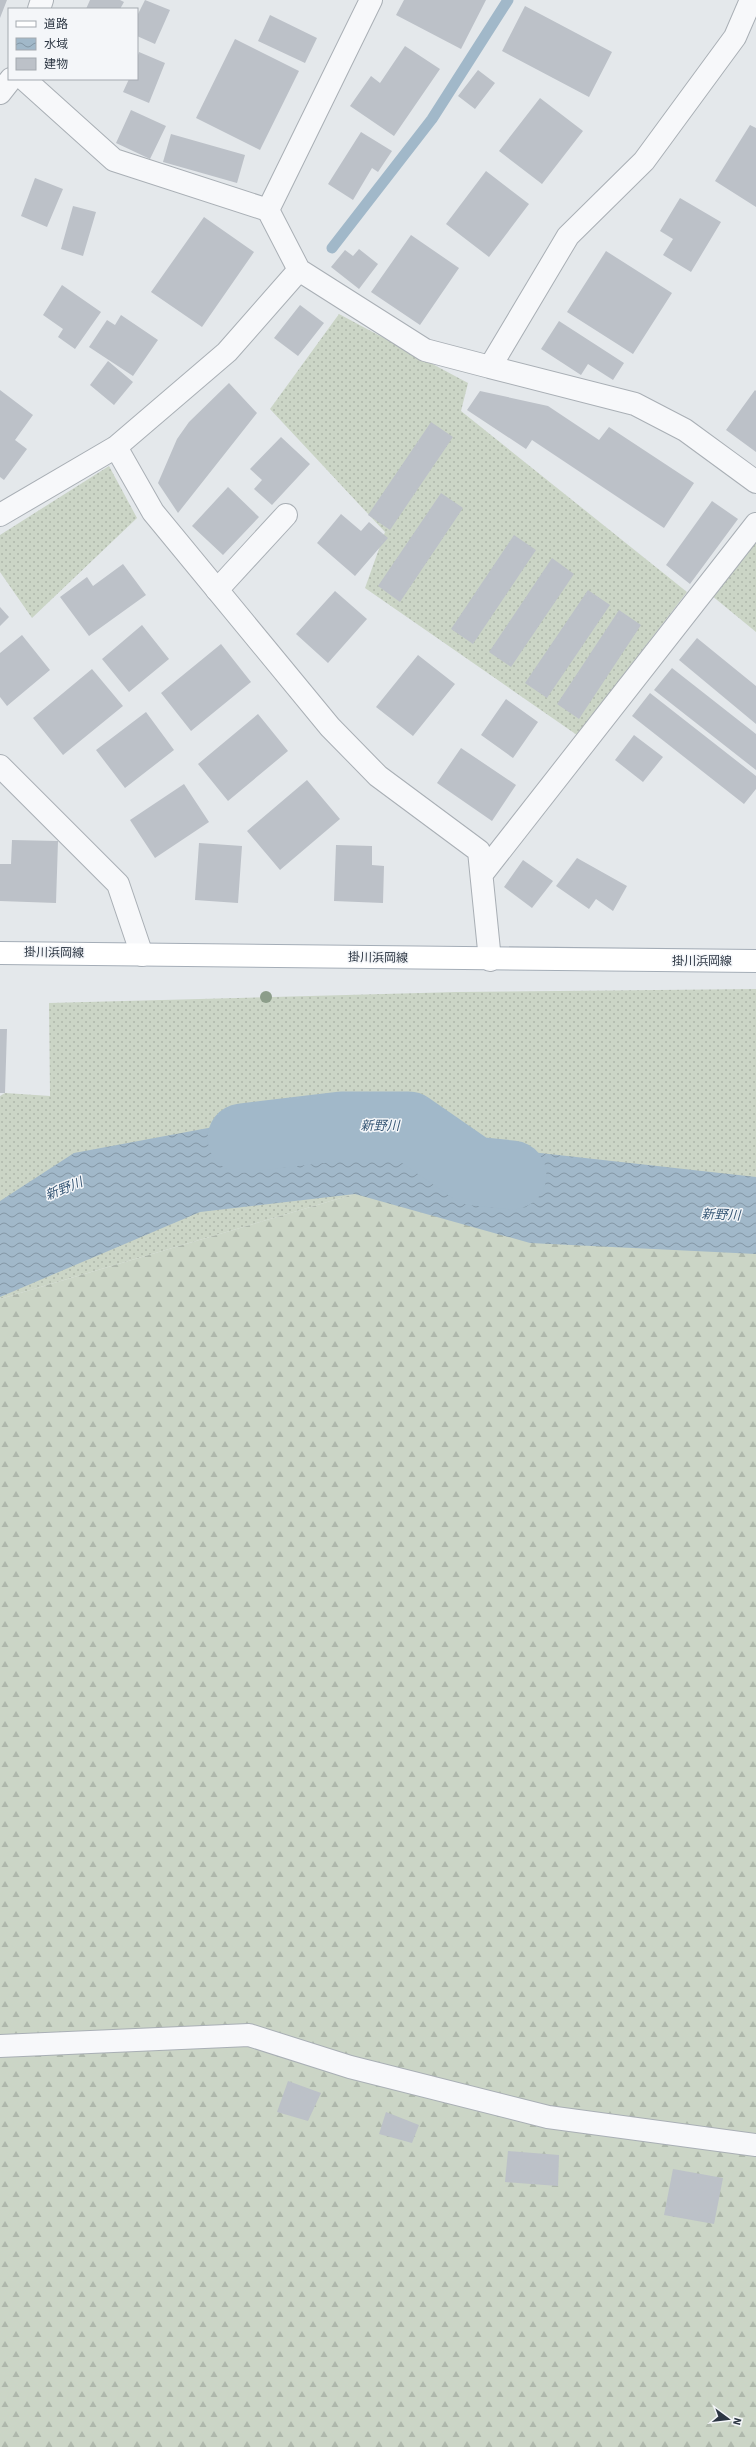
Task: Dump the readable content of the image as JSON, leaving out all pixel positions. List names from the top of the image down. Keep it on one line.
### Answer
{"streets":{"main road":["掛川浜岡線"]},"water":["新野川"],"legend":["道路","水域","建物"],"north":"right"}
